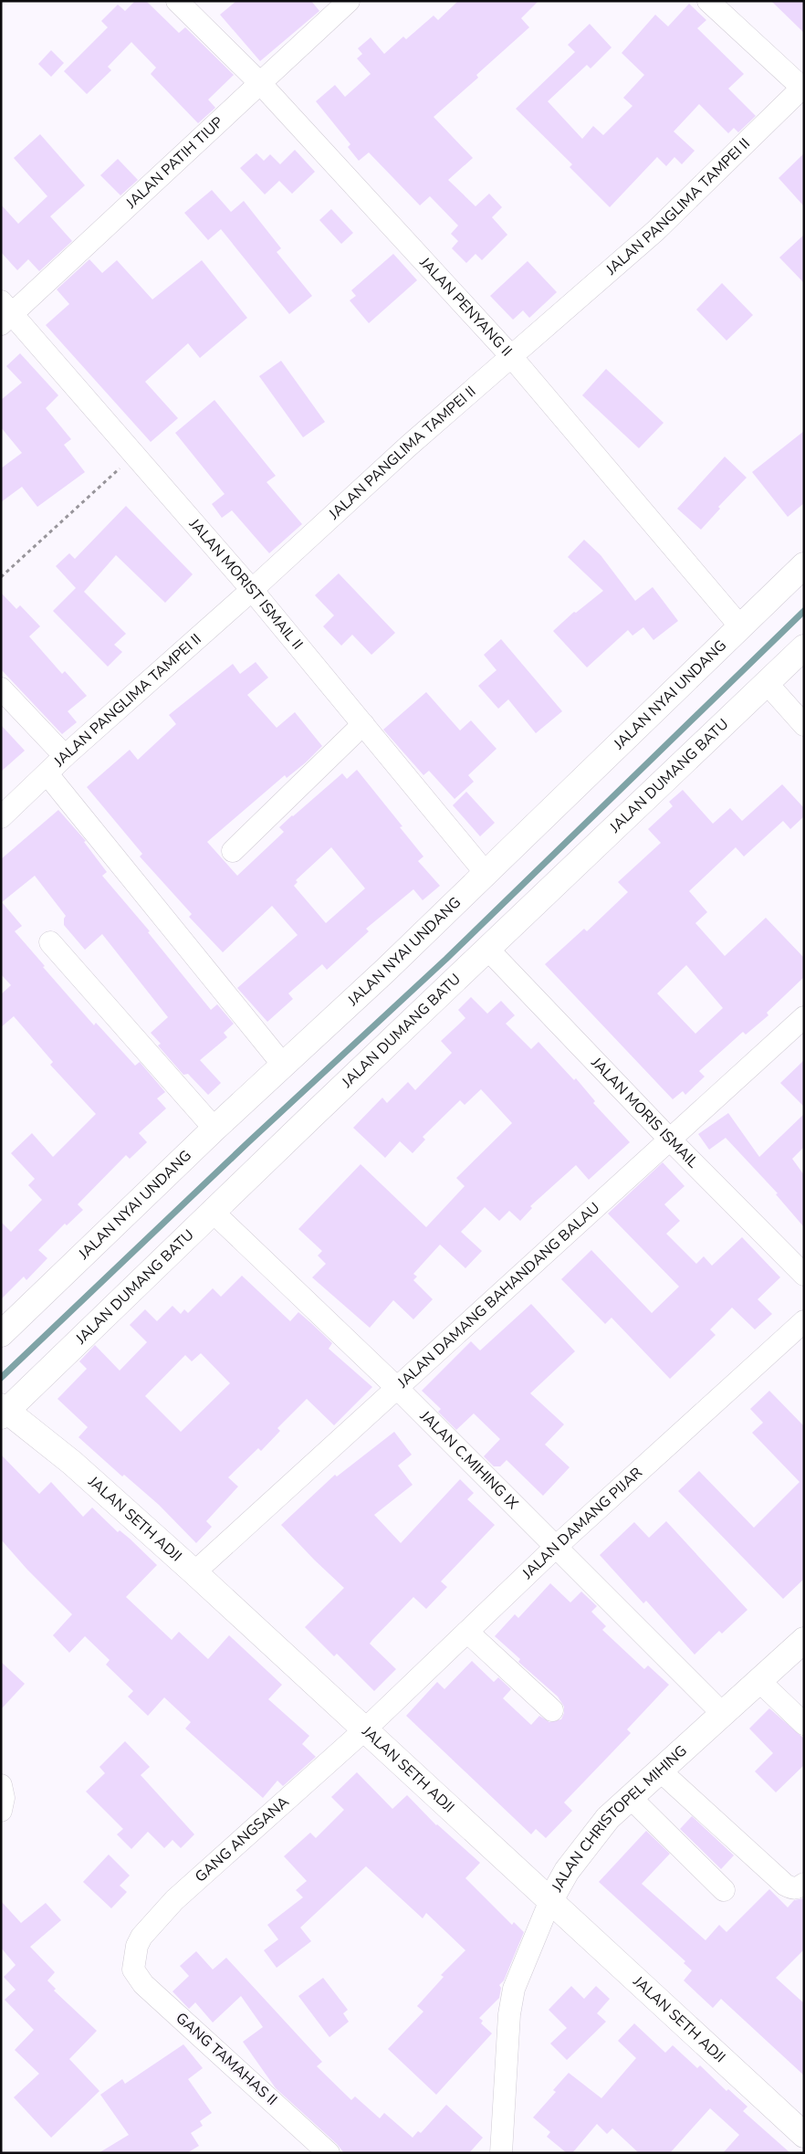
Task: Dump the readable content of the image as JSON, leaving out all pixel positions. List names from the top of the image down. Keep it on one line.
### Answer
{"streets":{"street":["JALAN PATIH TIUP","JALAN PANGLIMA TAMPEI II","JALAN PENYANG II","JALAN MORIST ISMAIL II","JALAN NYAI UNDANG","JALAN DUMANG BATU","JALAN MORIS ISMAIL","JALAN DAMANG BAHANDANG BALAU","JALAN C.MIHING IX","JALAN SETH ADJI","JALAN DAMANG PIJAR","JALAN CHRISTOPEL MIHING","GANG ANGSANA","GANG TAMAHAS II"]},"crossings":[["JALAN PATIH TIUP","JALAN PENYANG II"],["JALAN PATIH TIUP","JALAN MORIST ISMAIL II"],["JALAN PANGLIMA TAMPEI II","JALAN PENYANG II"],["JALAN PANGLIMA TAMPEI II","JALAN MORIST ISMAIL II"],["JALAN PENYANG II","JALAN NYAI UNDANG"],["JALAN MORIST ISMAIL II","JALAN NYAI UNDANG"],["JALAN DUMANG BATU","JALAN MORIS ISMAIL"],["JALAN DUMANG BATU","JALAN C.MIHING IX"],["JALAN DUMANG BATU","JALAN SETH ADJI"],["JALAN MORIS ISMAIL","JALAN DAMANG BAHANDANG BALAU"],["JALAN DAMANG BAHANDANG BALAU","JALAN C.MIHING IX"],["JALAN DAMANG BAHANDANG BALAU","JALAN SETH ADJI"],["JALAN C.MIHING IX","JALAN DAMANG PIJAR"],["JALAN C.MIHING IX","JALAN CHRISTOPEL MIHING"],["JALAN SETH ADJI","JALAN DAMANG PIJAR"],["JALAN SETH ADJI","JALAN CHRISTOPEL MIHING"],["JALAN SETH ADJI","GANG ANGSANA"],["JALAN DAMANG PIJAR","GANG ANGSANA"],["GANG ANGSANA","GANG TAMAHAS II"]]}
